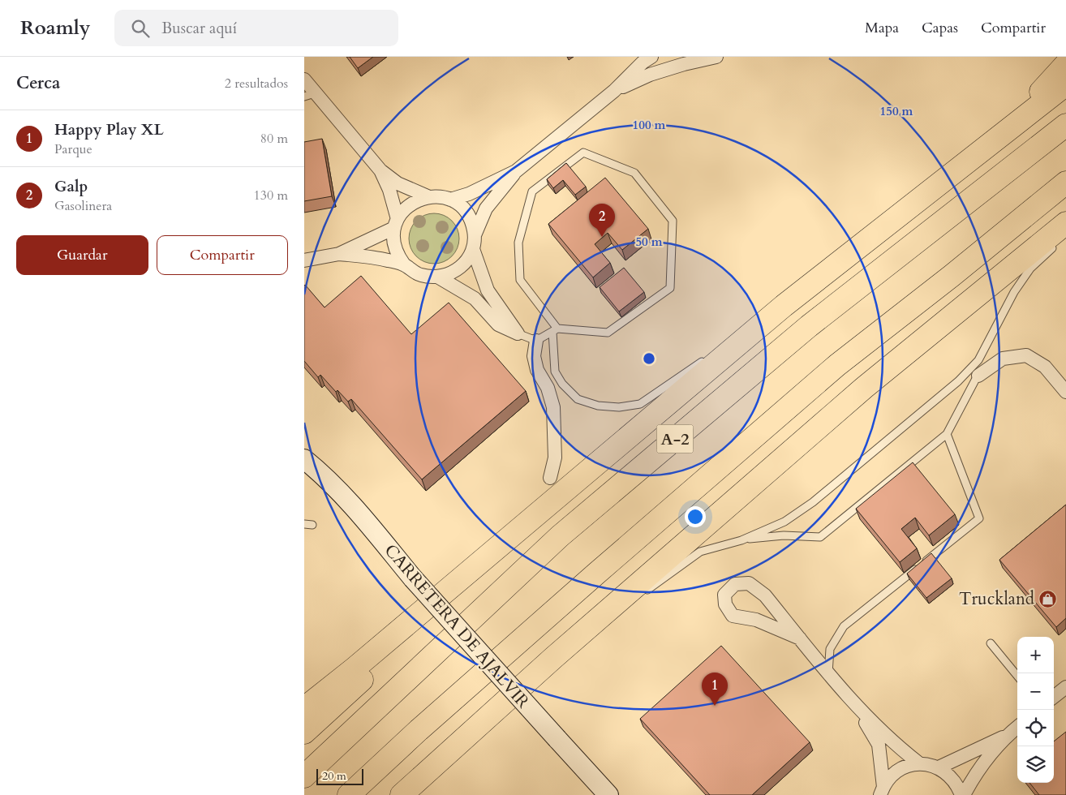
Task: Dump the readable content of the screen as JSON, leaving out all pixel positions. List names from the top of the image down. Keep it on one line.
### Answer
{"streets":{"highway":["A-2"],"street":["CARRETERA DE AJALVIR"]},"places":{"shop":["Truckland"]},"scale_bar":"20 m","page":{"header":"Roamly","search":"Buscar aquí","nav":["Mapa","Capas","Compartir"],"heading":["Cerca","2 resultados"],"list":[{"mark":"1","name":"Happy Play XL","note":"Parque","value":"80 m"},{"mark":"2","name":"Galp","note":"Gasolinera","value":"130 m"}],"pins":["2","1"],"buttons":["Guardar","Compartir"],"map_buttons":["+","−"],"scale":"20 m"},"rings":["150 m","100 m","50 m"]}
